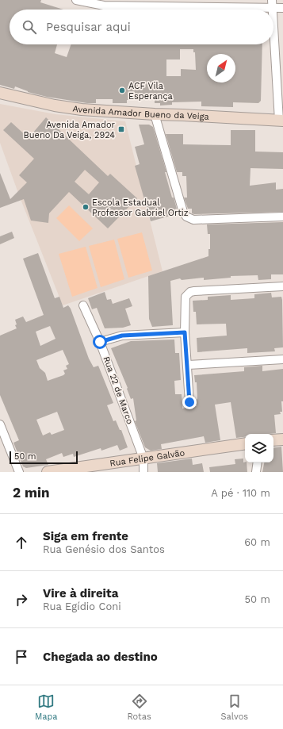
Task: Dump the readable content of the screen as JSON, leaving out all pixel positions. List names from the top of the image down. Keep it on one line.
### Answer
{"streets":{"main road":["Avenida Amador Bueno da Veiga","Rua Felipe Galvão"],"street":["Rua 22 de Marco"]},"crossings":[["Rua 22 de Marco","Rua Felipe Galvão"]],"places":{"other":["ACF Vila Esperança","Escola Estadual Professor Gabriel Ortiz"],"transit":["Avenida Amador Bueno Da Veiga, 2924"]},"scale_bar":"50 m","north":"top right","page":{"search":"Pesquisar aqui","scale":"50 m","heading":["2 min","A pé · 110 m"],"list":[["Siga em frente","Rua Genésio dos Santos","60 m"],["Vire à direita","Rua Egídio Coni","50 m"],"Chegada ao destino"],"nav":["Mapa","Rotas","Salvos"]}}
